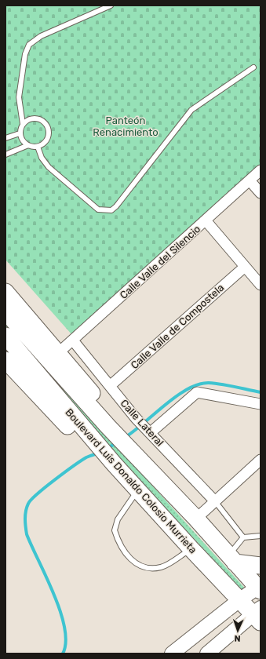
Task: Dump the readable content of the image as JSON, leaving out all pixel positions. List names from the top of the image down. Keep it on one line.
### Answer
{"streets":{"highway":["Boulevard Luis Donaldo Colosio Murrieta"],"street":["Calle Valle del Silencio","Calle Valle de Compostela","Calle Lateral"]},"crossings":[["Calle Valle del Silencio","Calle Lateral"],["Calle Valle de Compostela","Calle Lateral"]],"parks":["Panteón Renacimiento"],"north":"bottom"}
